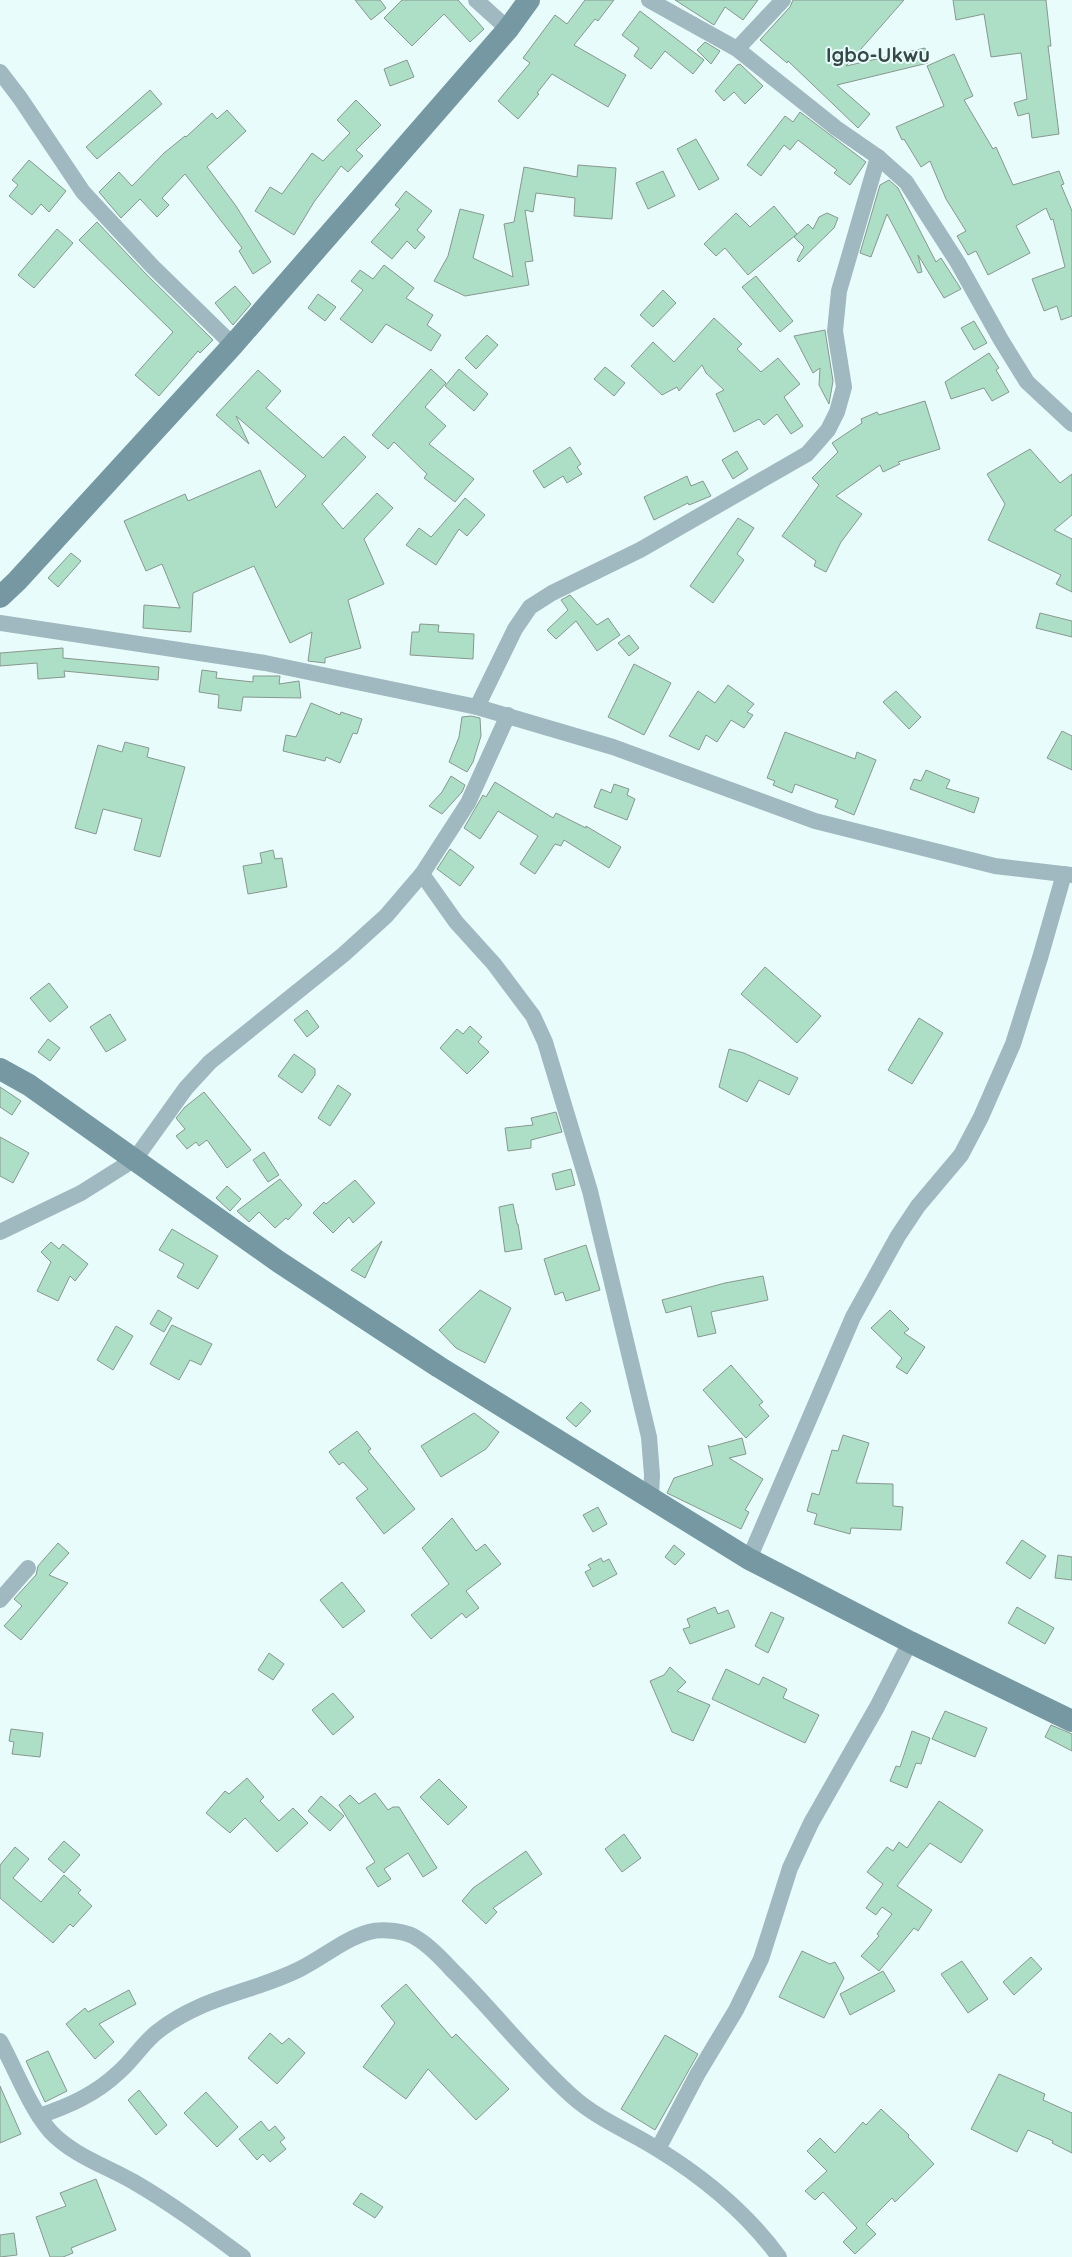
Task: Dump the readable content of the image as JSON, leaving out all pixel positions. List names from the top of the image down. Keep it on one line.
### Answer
{"districts":["Igbo-Ukwu"]}
